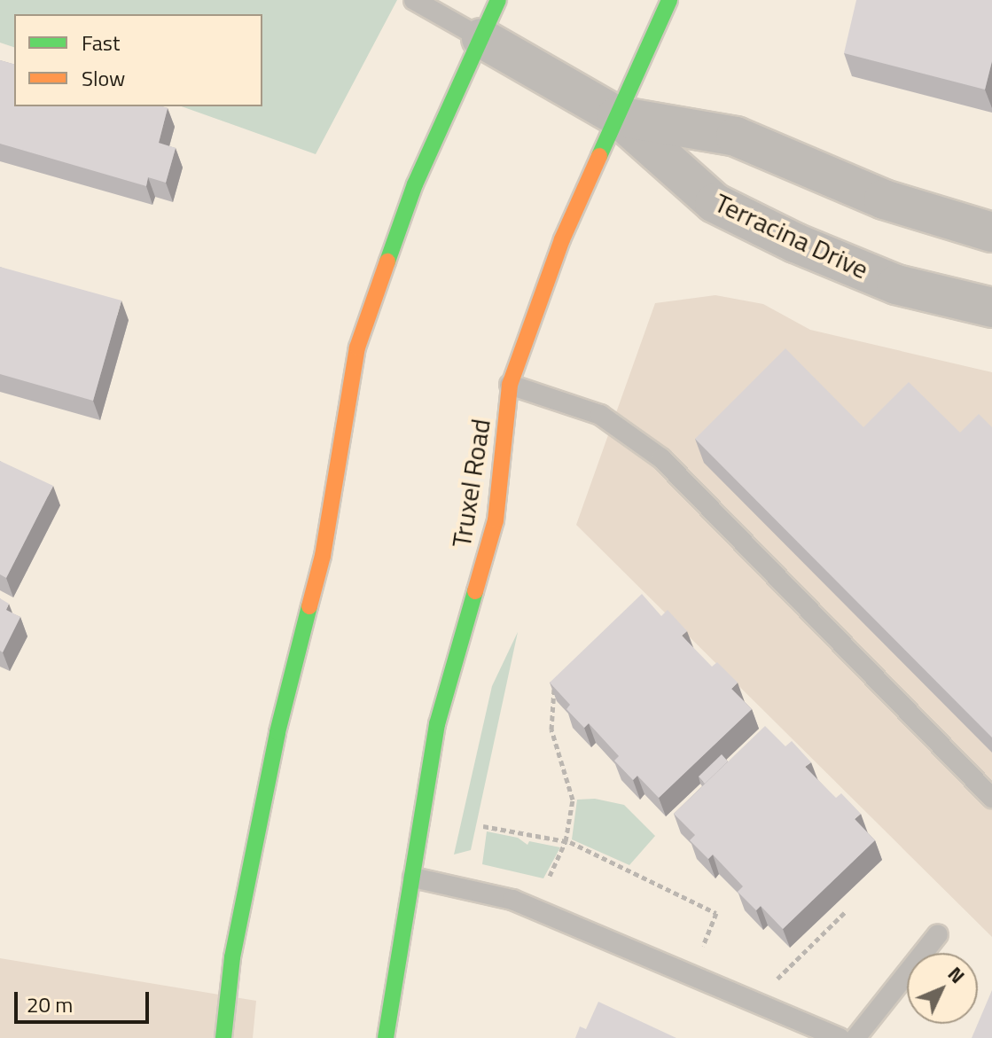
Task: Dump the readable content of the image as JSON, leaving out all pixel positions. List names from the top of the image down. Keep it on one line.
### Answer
{"streets":{"main road":["Truxel Road"],"street":["Terracina Drive"]},"crossings":[["Terracina Drive","Truxel Road"]],"legend":["Fast","Slow"],"scale_bar":"20 m","north":"top right"}
